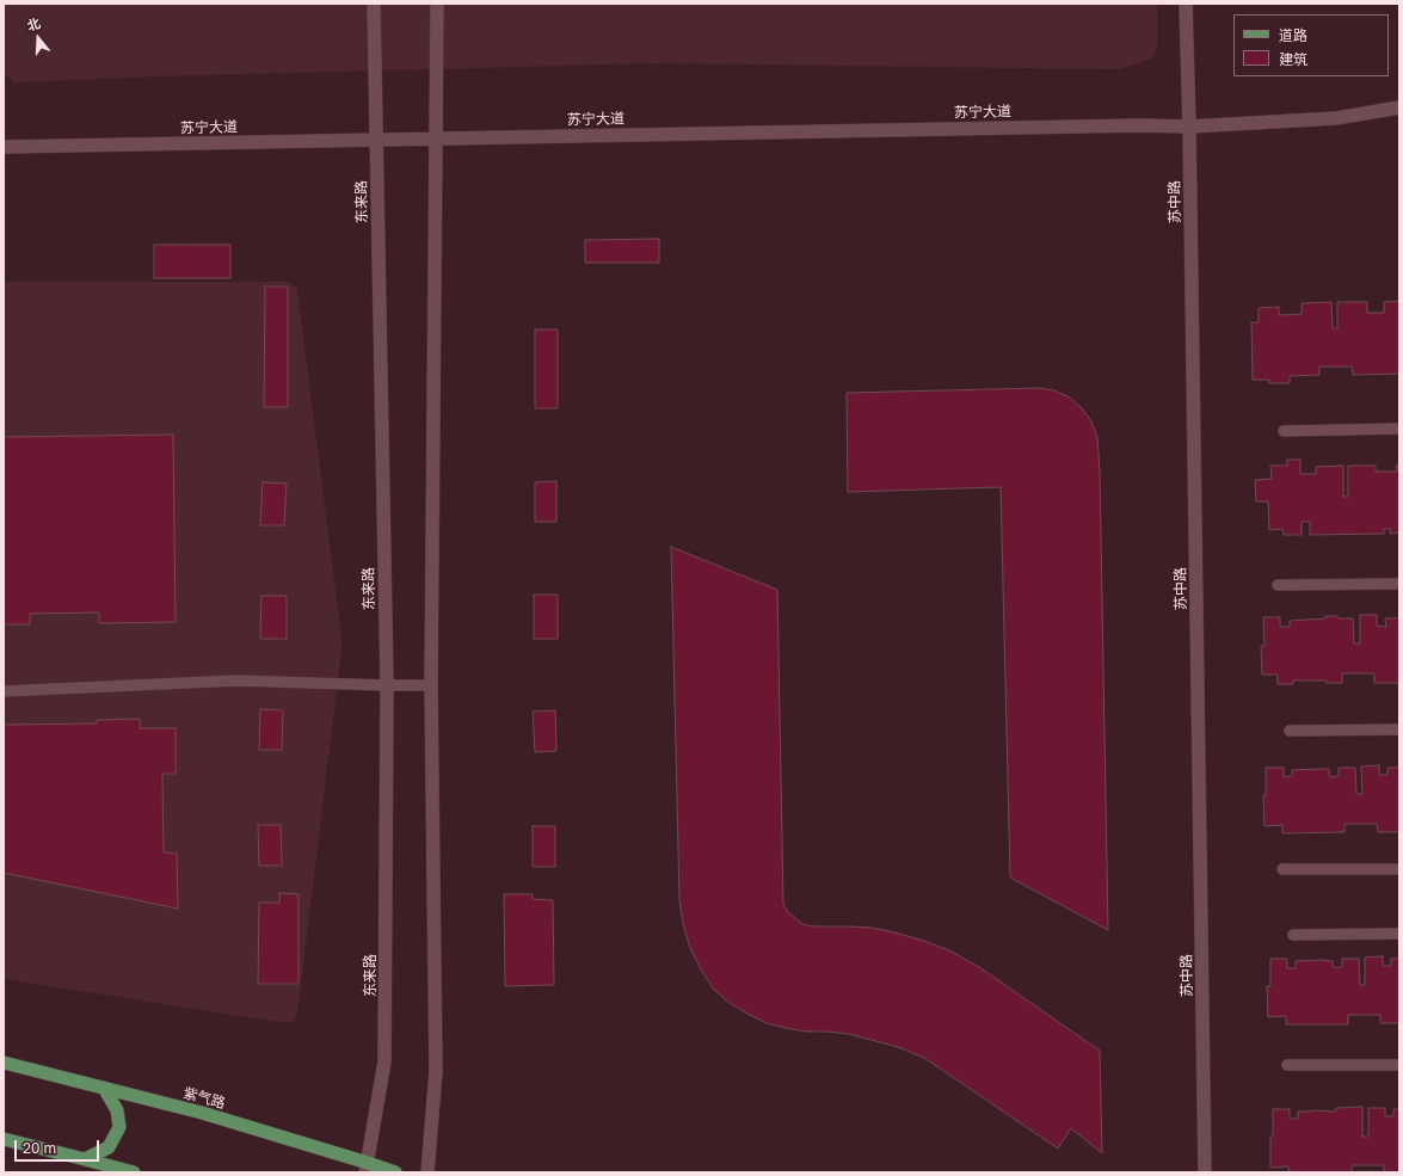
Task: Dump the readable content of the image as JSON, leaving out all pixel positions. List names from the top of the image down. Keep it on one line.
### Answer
{"streets":{"main road":["紫气路"],"street":["苏宁大道","东来路","苏中路"]},"crossings":[["苏宁大道","东来路"],["苏宁大道","苏中路"],["东来路","紫气路"]],"legend":["道路","建筑"],"scale_bar":"20 m","north":"top"}
